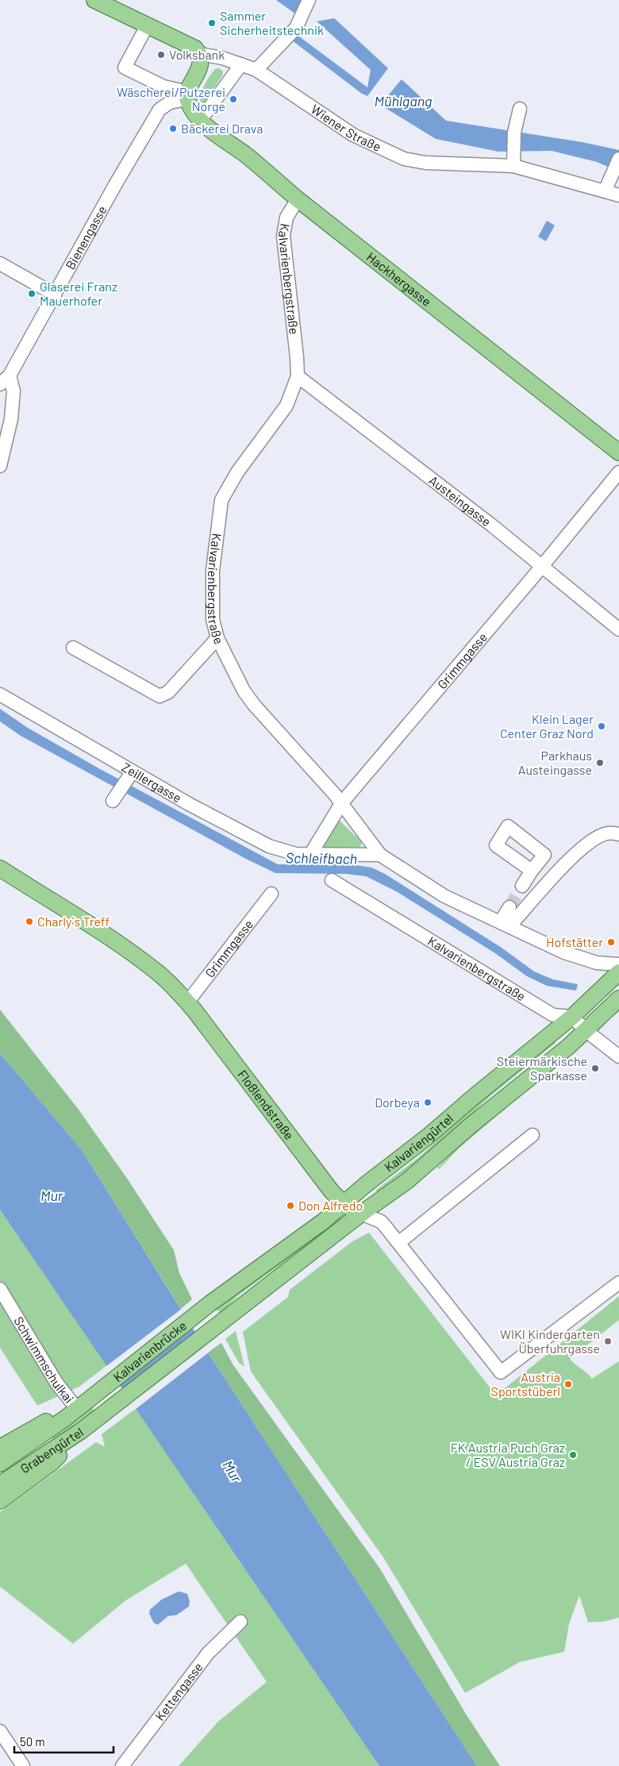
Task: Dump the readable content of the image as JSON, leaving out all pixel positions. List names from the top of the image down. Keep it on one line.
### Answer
{"streets":{"main road":["Wiener Straße","Hackhergasse","Floßlendstraße","Kalvariengürtel","Kalvarienbrücke","Grabengürtel"],"street":["Bienengasse","Kalvarienbergstraße","Austeingasse","Grimmgasse","Zeillergasse","Schwimmschulkai","Kettengasse"]},"crossings":[["Bienengasse","Hackhergasse"],["Kalvarienbergstraße","Hackhergasse"],["Kalvarienbergstraße","Austeingasse"],["Kalvarienbergstraße","Grimmgasse"],["Kalvarienbergstraße","Kalvariengürtel"],["Austeingasse","Grimmgasse"],["Grimmgasse","Zeillergasse"],["Grimmgasse","Floßlendstraße"],["Floßlendstraße","Kalvariengürtel"],["Kalvariengürtel","Kalvarienbrücke"],["Kalvarienbrücke","Schwimmschulkai"],["Kalvarienbrücke","Grabengürtel"],["Schwimmschulkai","Grabengürtel"]],"water":["Mühlgang","Schleifbach","Mur"],"places":["Sammer Sicherheitstechnik","Volksbank","Wäscherei/Putzerei Norge","Bäckerei Drava","Glaserei Franz Mauerhofer","Klein Lager Center Graz Nord","Parkhaus Austeingasse","Charly´s Treff","Hofstätter","Steiermärkische Sparkasse","Dorbeya","Don Alfredo","WIKI Kindergarten Überfuhrgasse","Austria Sportstüberl","FK Austria Puch Graz / ESV Austria Graz"],"scale_bar":"50 m"}
